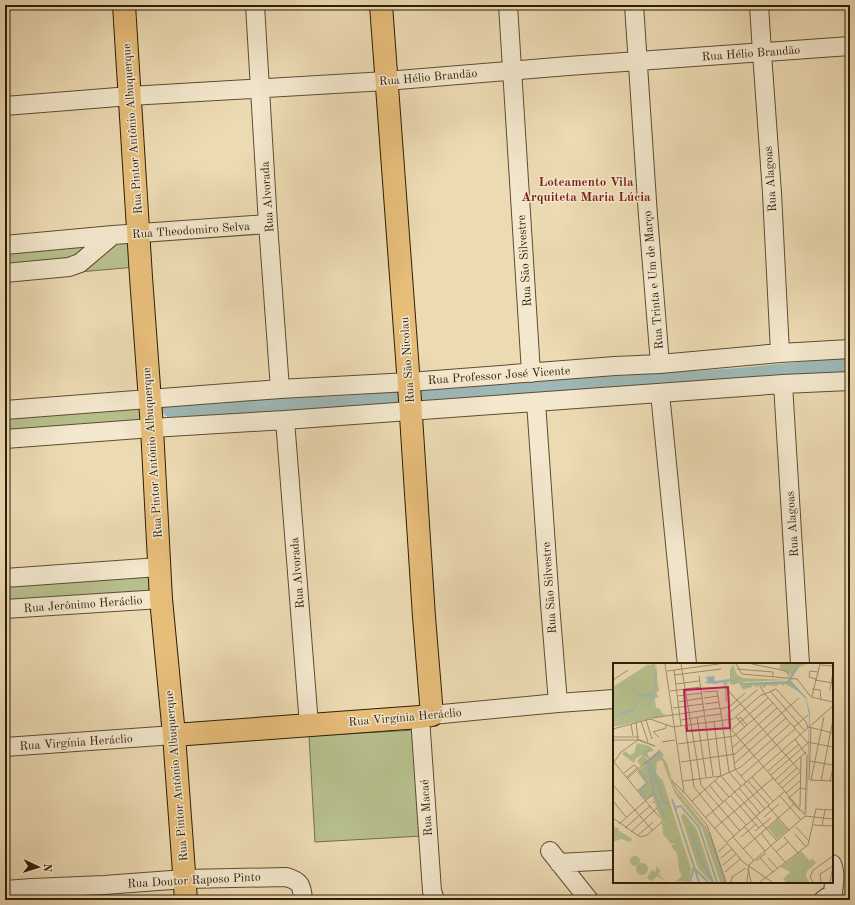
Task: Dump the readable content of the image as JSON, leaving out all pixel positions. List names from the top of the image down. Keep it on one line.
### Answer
{"streets":{"main road":["Rua Pintor Antônio Albuquerque","Rua São Nicolau","Rua Virgínia Heráclio"],"street":["Rua Hélio Brandão","Rua Alagoas","Rua Alvorada","Rua Theodomiro Selva","Rua São Silvestre","Rua Trinta e Um de Março","Rua Professor José Vicente","Rua Jerônimo Heráclio","Rua Macaé","Rua Doutor Raposo Pinto"]},"crossings":[["Rua Hélio Brandão","Rua Pintor Antônio Albuquerque"],["Rua Hélio Brandão","Rua Alagoas"],["Rua Hélio Brandão","Rua Alvorada"],["Rua Hélio Brandão","Rua São Silvestre"],["Rua Hélio Brandão","Rua Trinta e Um de Março"],["Rua Hélio Brandão","Rua São Nicolau"],["Rua Pintor Antônio Albuquerque","Rua Theodomiro Selva"],["Rua Pintor Antônio Albuquerque","Rua Professor José Vicente"],["Rua Pintor Antônio Albuquerque","Rua Jerônimo Heráclio"],["Rua Pintor Antônio Albuquerque","Rua Virgínia Heráclio"],["Rua Pintor Antônio Albuquerque","Rua Doutor Raposo Pinto"],["Rua Alagoas","Rua Professor José Vicente"],["Rua Alvorada","Rua Theodomiro Selva"],["Rua Alvorada","Rua Professor José Vicente"],["Rua Alvorada","Rua Virgínia Heráclio"],["Rua São Silvestre","Rua Professor José Vicente"],["Rua São Silvestre","Rua Virgínia Heráclio"],["Rua Trinta e Um de Março","Rua Professor José Vicente"],["Rua São Nicolau","Rua Professor José Vicente"],["Rua São Nicolau","Rua Virgínia Heráclio"],["Rua São Nicolau","Rua Macaé"],["Rua Virgínia Heráclio","Rua Macaé"]],"districts":["Loteamento Vila Arquiteta Maria Lúcia"],"north":"right"}
